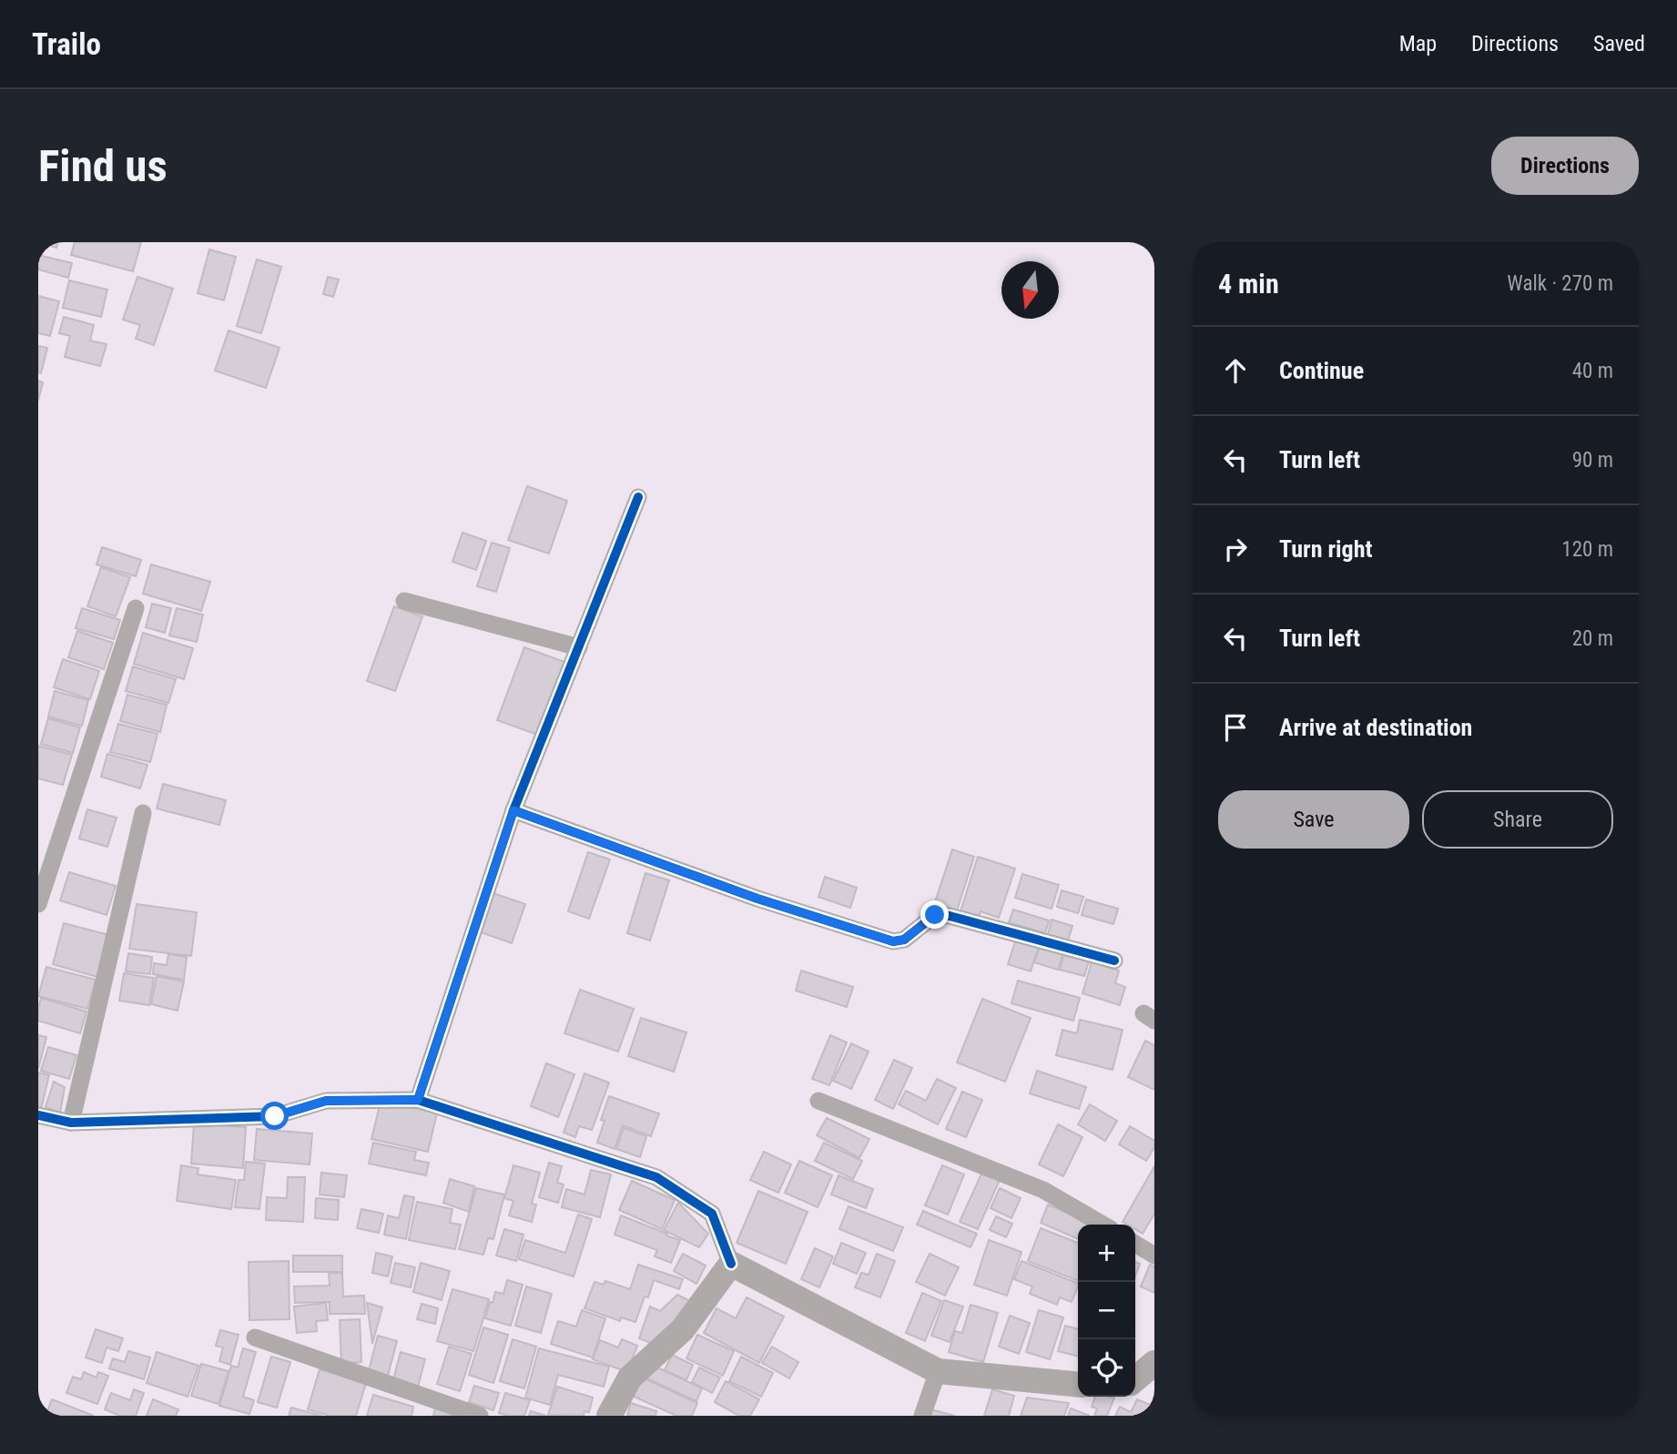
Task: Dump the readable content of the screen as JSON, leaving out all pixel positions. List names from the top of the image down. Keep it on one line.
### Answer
{"north":"bottom","page":{"header":"Trailo","nav":["Map","Directions","Saved"],"buttons":["Directions",["Save","Share"]],"title":"Find us","heading":["4 min","Walk · 270 m"],"list":[["Continue","40 m"],["Turn left","90 m"],["Turn right","120 m"],["Turn left","20 m"],"Arrive at destination"],"map_buttons":["+","−"]}}
